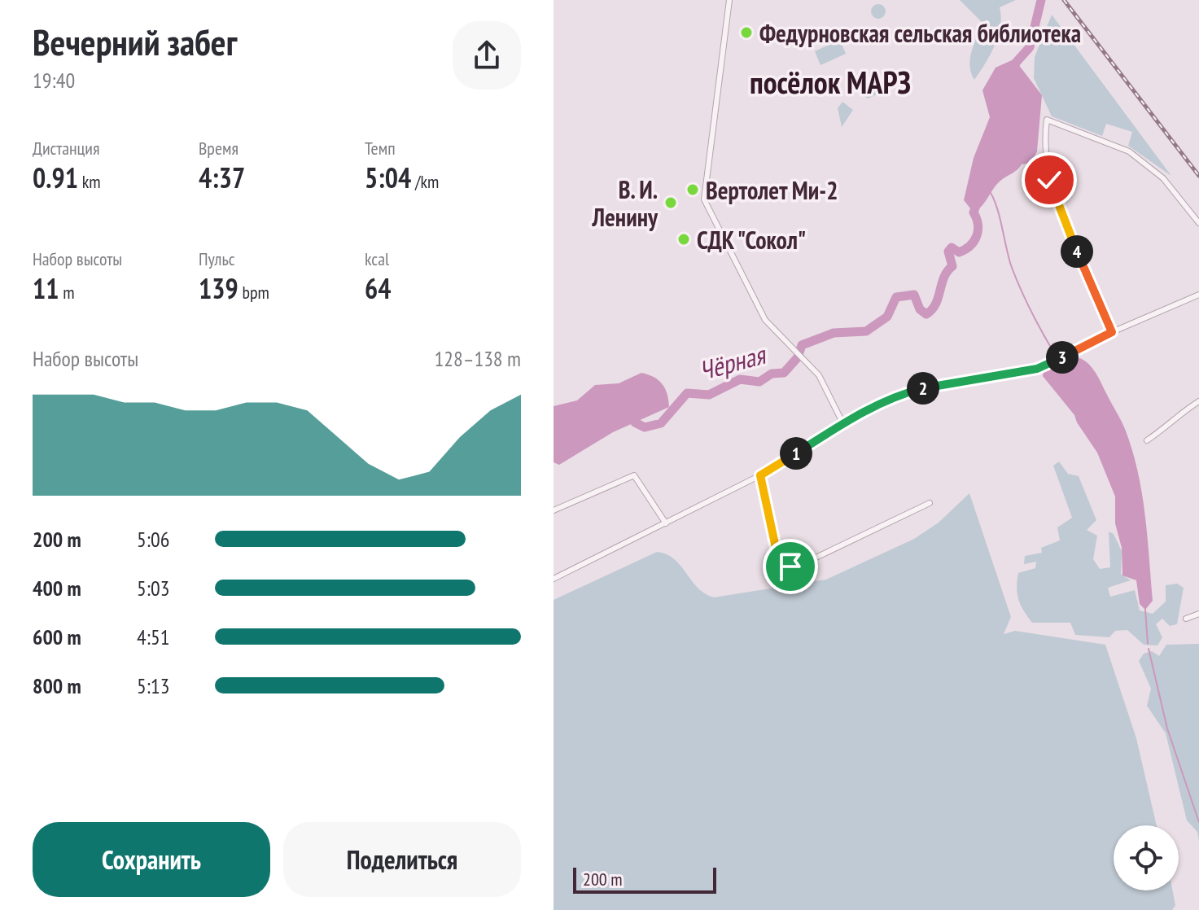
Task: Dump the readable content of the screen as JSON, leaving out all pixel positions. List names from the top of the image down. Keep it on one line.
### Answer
{"districts":["посёлок МАРЗ"],"water":["Чёрная"],"places":["Федурновская сельская библиотека","Вертолет Ми-2","В. И. Ленину","СДК \"Сокол\""],"scale_bar":"200 m","page":{"heading":["Вечерний забег","19:40"],"stats":[["Дистанция","0.91 km"],["Время","4:37"],["Темп","5:04 /km"],["Набор высоты","11 m"],["Пульс","139 bpm"],["kcal","64"]],"pins":["4","3","2","1"],"chart":["Набор высоты","128–138 m"],"list":[{"name":"200 m","note":"5:06"},{"name":"400 m","note":"5:03"},{"name":"600 m","note":"4:51"},{"name":"800 m","note":"5:13"}],"buttons":["Сохранить","Поделиться"],"scale":"200 m"}}
